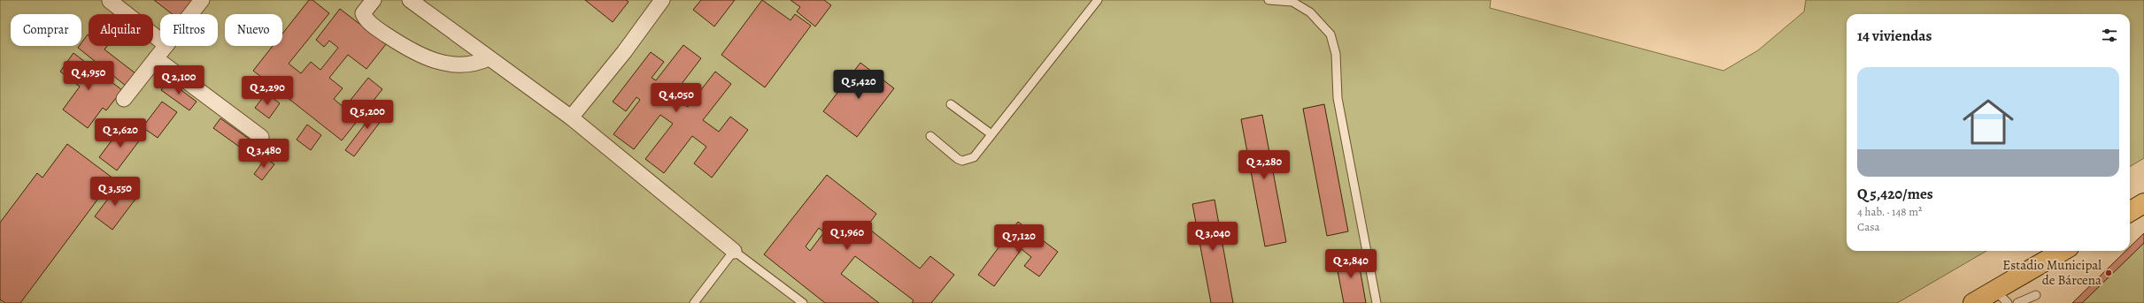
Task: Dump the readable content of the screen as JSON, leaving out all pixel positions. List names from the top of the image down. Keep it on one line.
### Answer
{"places":["Estadio Municipal de Bárcena"],"page":{"chip":["Comprar","Alquilar","Filtros","Nuevo"],"heading":"14 viviendas","list":[{"name":"Q 5,420/mes","note":"4 hab. · 148 m² · Casa"}],"price":["Q 4,950","Q 2,100","Q 5,420","Q 2,290","Q 4,050","Q 5,200","Q 2,620","Q 3,480","Q 2,280","Q 3,550","Q 1,960","Q 3,040","Q 7,120","Q 2,840"]}}
